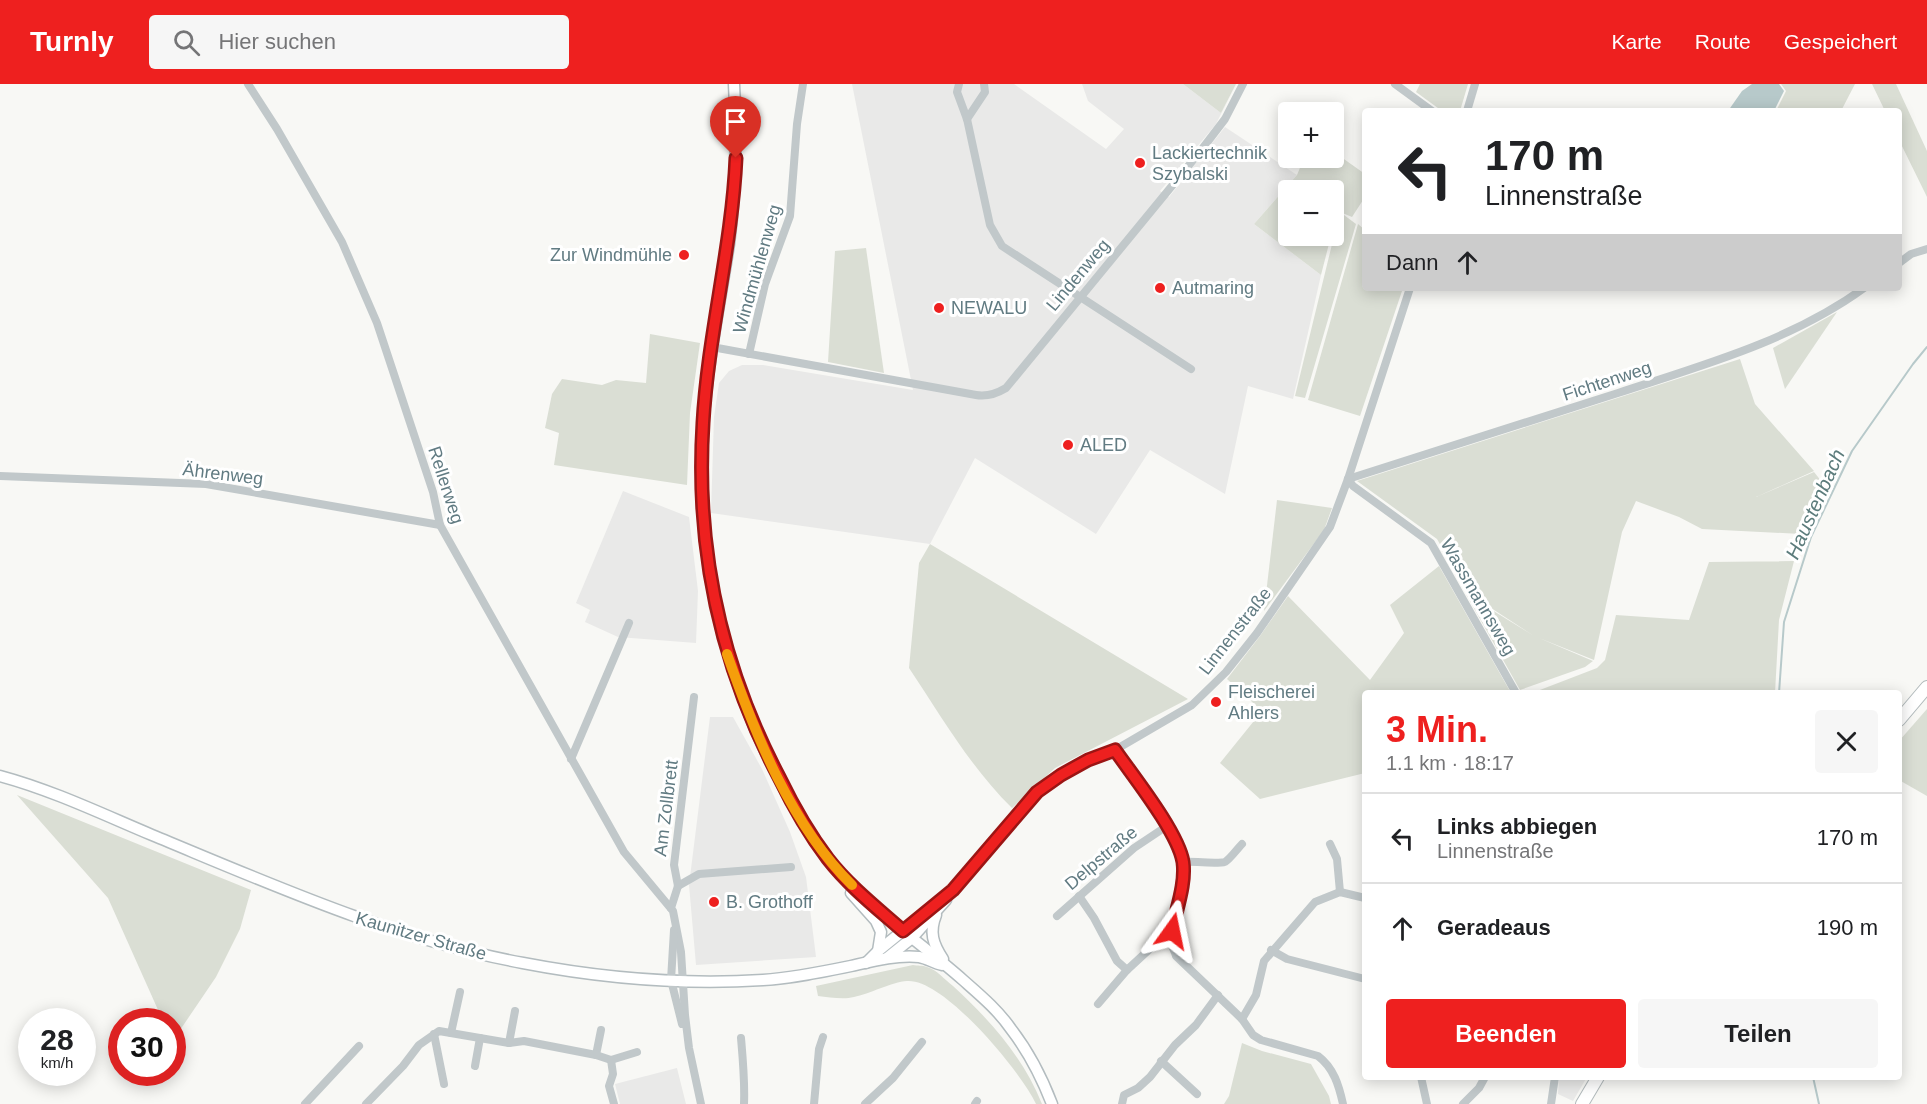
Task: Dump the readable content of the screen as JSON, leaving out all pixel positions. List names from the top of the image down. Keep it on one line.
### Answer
{"streets":{"main road":["Kaunitzer Straße"],"street":["Windmühlenweg","Lindenweg","Fichtenweg","Ährenweg","Rellerweg","Wassmannsweg","Linnenstraße","Am Zollbrett","Delpstraße"]},"crossings":[["Windmühlenweg","Lindenweg"],["Fichtenweg","Wassmannsweg"],["Fichtenweg","Linnenstraße"],["Ährenweg","Rellerweg"],["Rellerweg","Am Zollbrett"],["Wassmannsweg","Linnenstraße"]],"water":["Haustenbach"],"places":["Lackiertechnik Szybalski","Zur Windmühle","Autmaring","NEWALU","ALED","Fleischerei Ahlers","B. Grothoff"],"page":{"header":"Turnly","search":"Hier suchen","nav":["Karte","Route","Gespeichert"],"map_buttons":["+","−"],"turn":["170 m","Linnenstraße"],"then":"Dann","heading":["3 Min.","1.1 km · 18:17"],"list":[{"name":"Links abbiegen","note":"Linnenstraße","value":"170 m"},{"name":"Geradeaus","value":"190 m"}],"buttons":["Beenden","Teilen"],"speed":"28 km/h","limit":"30"}}
